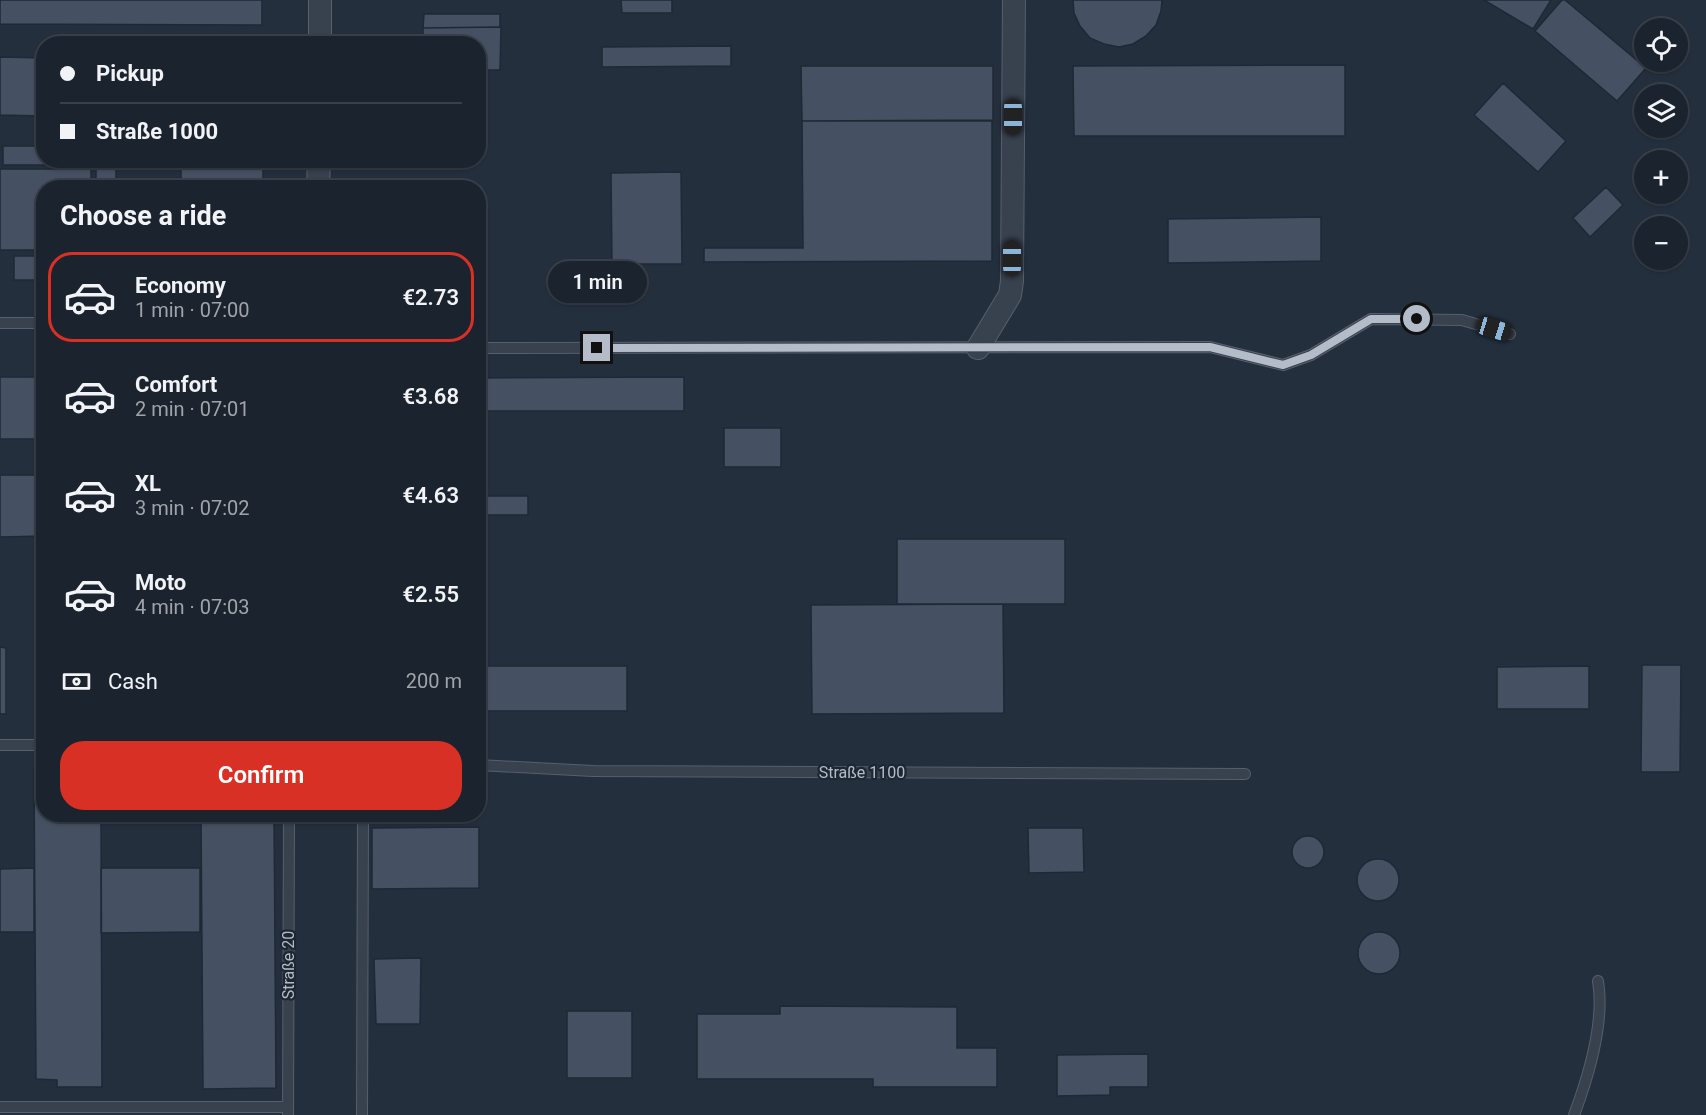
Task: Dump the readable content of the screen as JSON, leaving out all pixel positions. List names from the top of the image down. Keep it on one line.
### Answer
{"streets":{"lane":["Straße 1100","Straße 20"]},"page":{"map_buttons":["+","−"],"banner":["Pickup","Straße 1000"],"heading":"Choose a ride","list":[{"name":"Economy","note":"1 min · 07:00","value":"€2.73"},{"name":"Comfort","note":"2 min · 07:01","value":"€3.68"},{"name":"XL","note":"3 min · 07:02","value":"€4.63"},{"name":"Moto","note":"4 min · 07:03","value":"€2.55"}],"bubble":"1 min","pay":["Cash","200 m"],"buttons":"Confirm"}}
